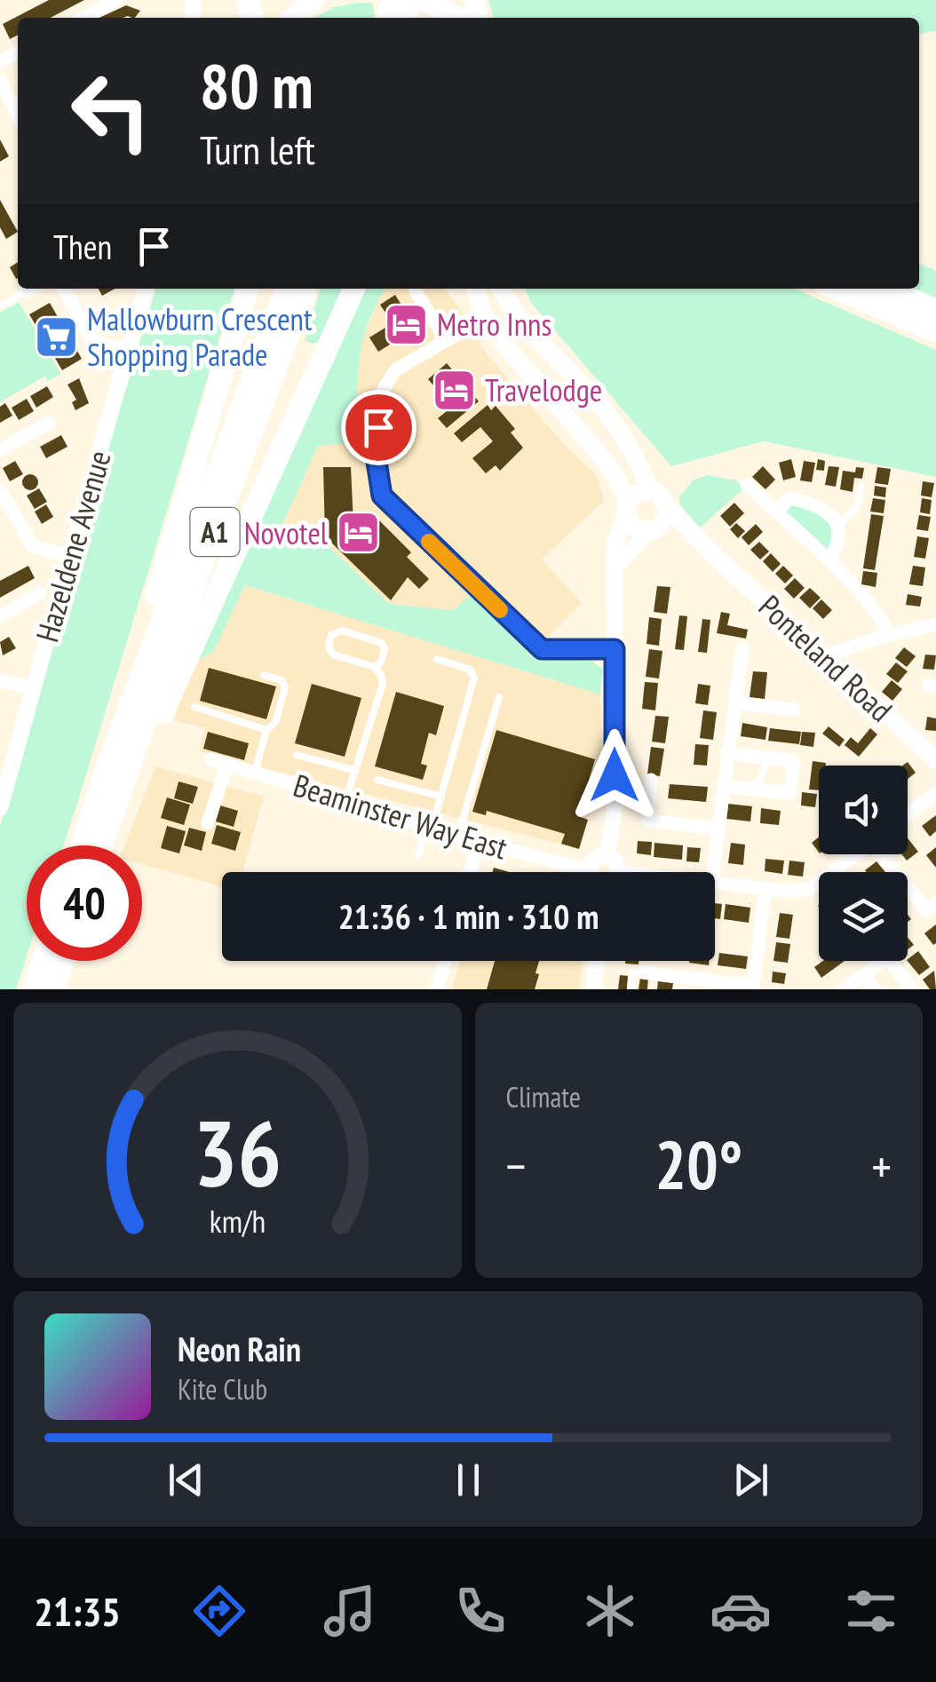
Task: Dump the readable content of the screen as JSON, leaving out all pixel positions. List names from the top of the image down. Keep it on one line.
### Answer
{"streets":{"highway":["A1"],"main road":["Ponteland Road"],"street":["Hazeldene Avenue","Beaminster Way East"]},"places":{"hotel":["Metro Inns","Travelodge","Novotel"],"supermarket":["Mallowburn Crescent Shopping Parade"]},"page":{"turn":["80 m","Turn left"],"then":"Then","limit":"40","trip":"21:36 · 1 min · 310 m","tile":"Climate","heat":["−","20°","+"],"song":["Neon Rain","Kite Club"],"tabs":"21:35","gauge":["36","km/h"]}}
